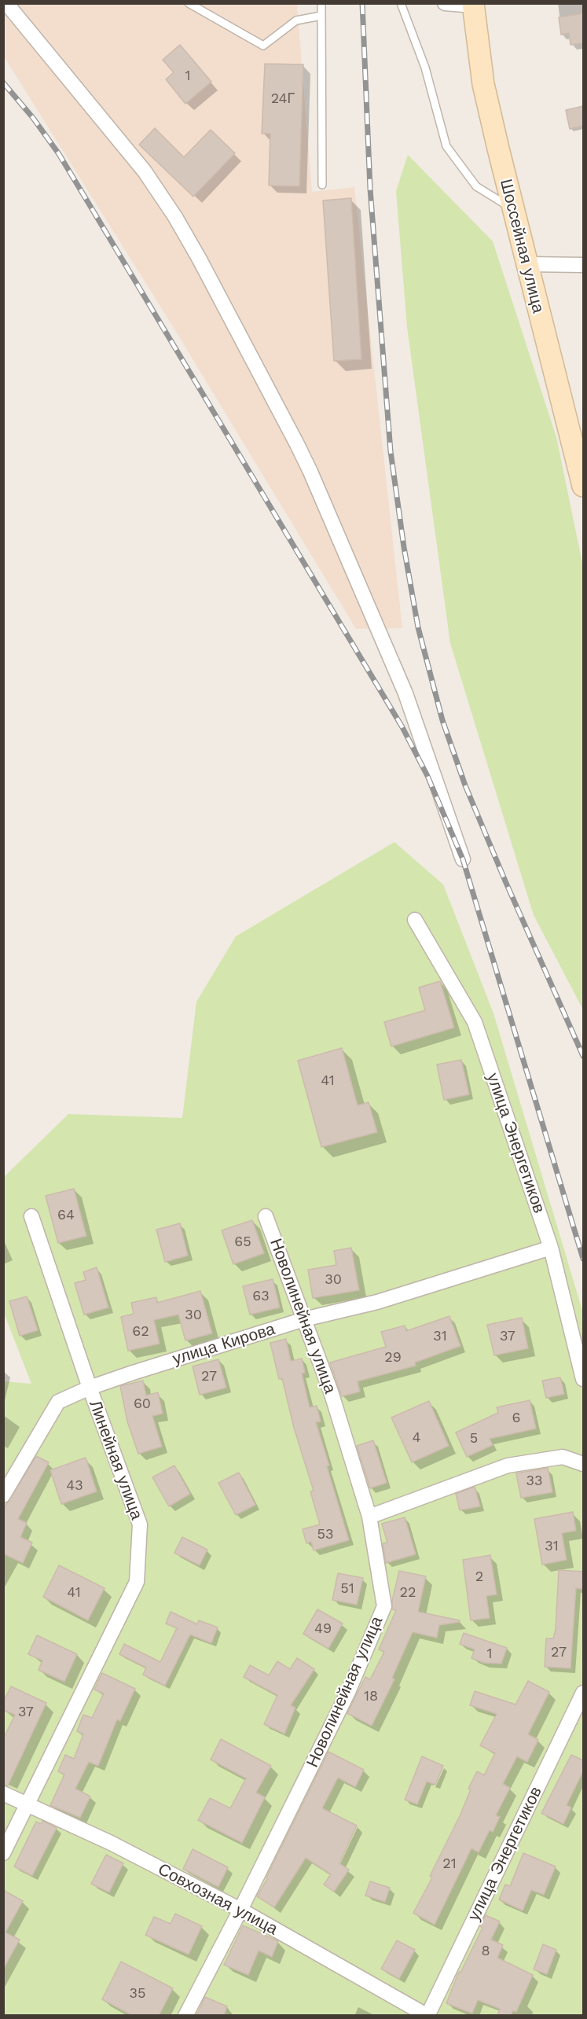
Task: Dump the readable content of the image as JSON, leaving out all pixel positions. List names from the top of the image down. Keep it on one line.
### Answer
{"streets":{"main road":["Шоссейная улица"],"street":["улица Энергетиков","Новолинейная улица","улица Кирова","Линейная улица","Совхозная улица"]},"crossings":[["улица Энергетиков","улица Кирова"],["улица Энергетиков","Совхозная улица"],["Новолинейная улица","улица Кирова"],["Новолинейная улица","Совхозная улица"],["улица Кирова","Линейная улица"],["Линейная улица","Совхозная улица"]],"house_numbers":["1","24Г","41","64","65","30","63","30","62","31","37","29","27","60","6","4","5","33","43","53","31","2","51","41","22","49","27","1","18","37","21","8","35"]}
